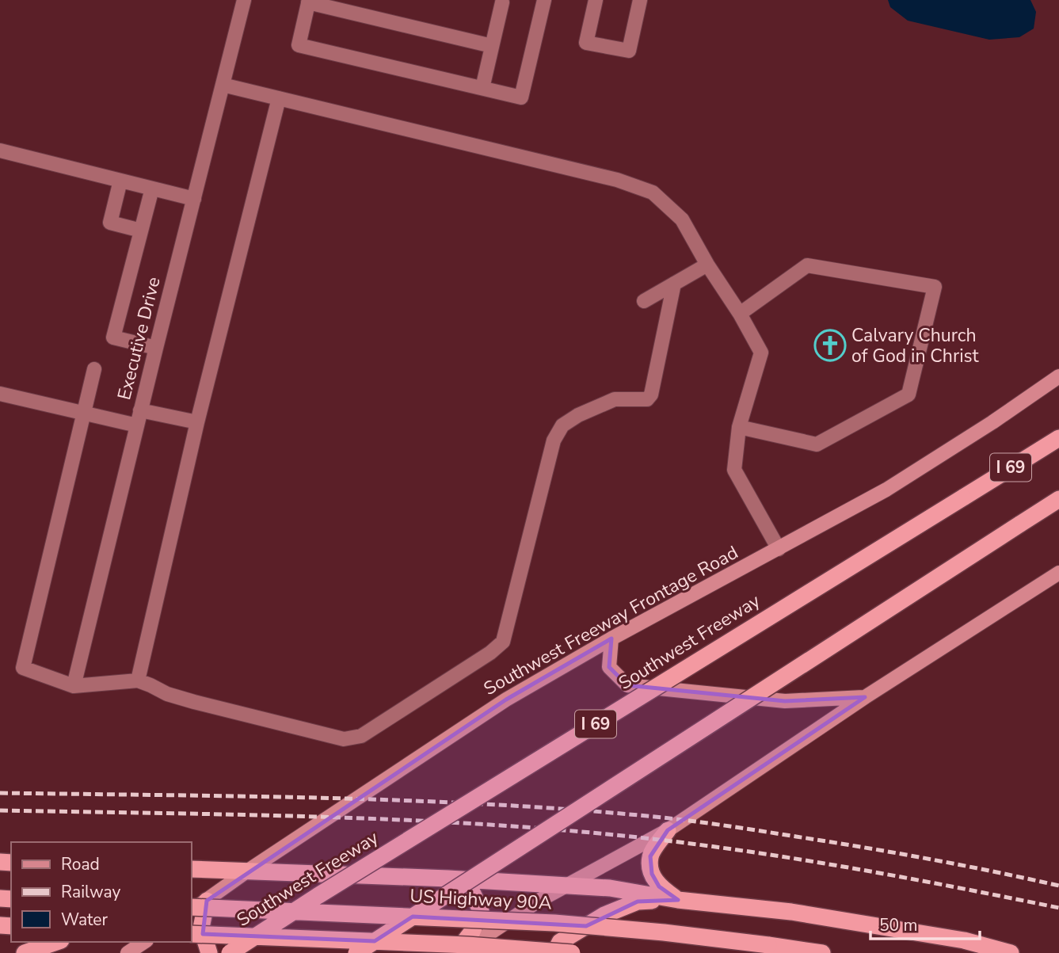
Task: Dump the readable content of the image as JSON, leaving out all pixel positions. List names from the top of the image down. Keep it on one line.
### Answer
{"streets":{"highway":["I 69","Southwest Freeway","US Highway 90A"],"main road":["Southwest Freeway Frontage Road"],"street":["Executive Drive"]},"places":{"church":["Calvary Church of God in Christ"]},"legend":["Road","Railway","Water"],"scale_bar":"50 m"}
